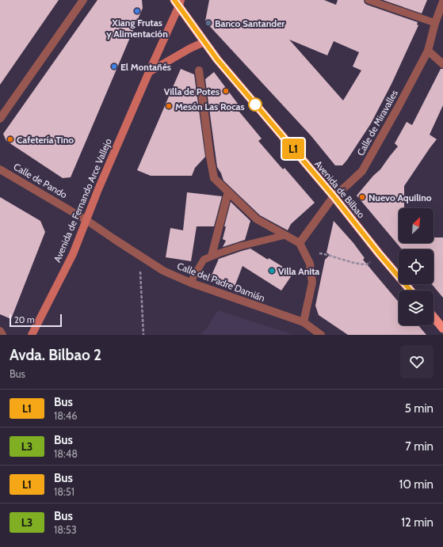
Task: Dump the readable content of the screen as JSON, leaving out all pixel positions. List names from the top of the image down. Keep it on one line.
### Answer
{"streets":{"highway":["Avenida de Bilbao"],"main road":["Avenida de Fernando Arce Vallejo"],"street":["Calle de Miravalles","Calle de Pando","Calle del Padre Damián"]},"crossings":[["Calle de Miravalles","Avenida de Bilbao"],["Calle de Pando","Avenida de Fernando Arce Vallejo"],["Calle de Pando","Calle del Padre Damián"],["Avenida de Bilbao","Avenida de Fernando Arce Vallejo"],["Avenida de Fernando Arce Vallejo","Calle del Padre Damián"]],"places":["Xiang Frutas y Alimentación","Banco Santander","El Montañés","Villa de Potes","Mesón Las Rocas","Cafetería Tino","Nuevo Aquilino","Villa Anita"],"lines":["bus line L1"],"scale_bar":"20 m","north":"top right","page":{"on_map":"L1","scale":"20 m","heading":["Avda. Bilbao 2","Bus"],"list":[{"mark":"L1","name":"Bus","note":"18:46","value":"5 min"},{"mark":"L3","name":"Bus","note":"18:48","value":"7 min"},{"mark":"L1","name":"Bus","note":"18:51","value":"10 min"},{"mark":"L3","name":"Bus","note":"18:53","value":"12 min"}]}}
